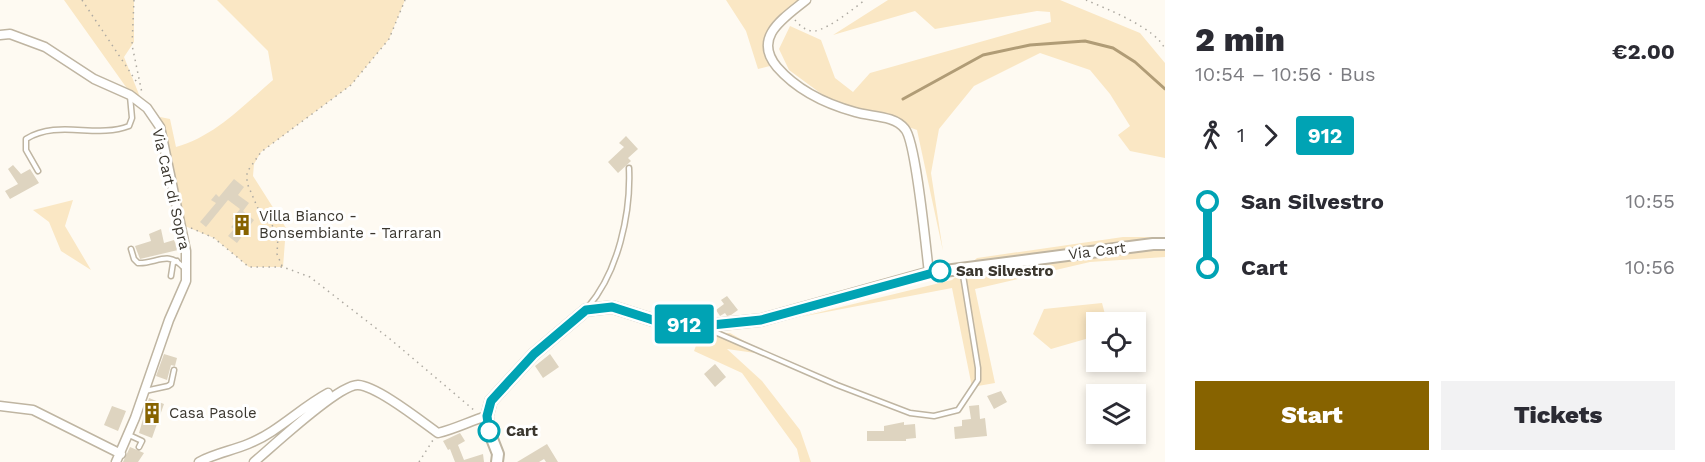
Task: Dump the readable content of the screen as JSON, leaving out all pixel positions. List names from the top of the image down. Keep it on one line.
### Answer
{"streets":{"street":["Via Cart di Sopra","Via Cart"]},"places":{"building":["Villa Bianco - Bonsembiante - Tarraran","Casa Pasole"],"other":["San Silvestro","Cart"]},"lines":["bus line 912"],"page":{"on_map":"912","heading":["2 min","10:54 – 10:56 · Bus","€2.00"],"legs":["1","912"],"list":[{"name":"San Silvestro","value":"10:55"},{"name":"Cart","value":"10:56"}],"buttons":["Start","Tickets"]}}
